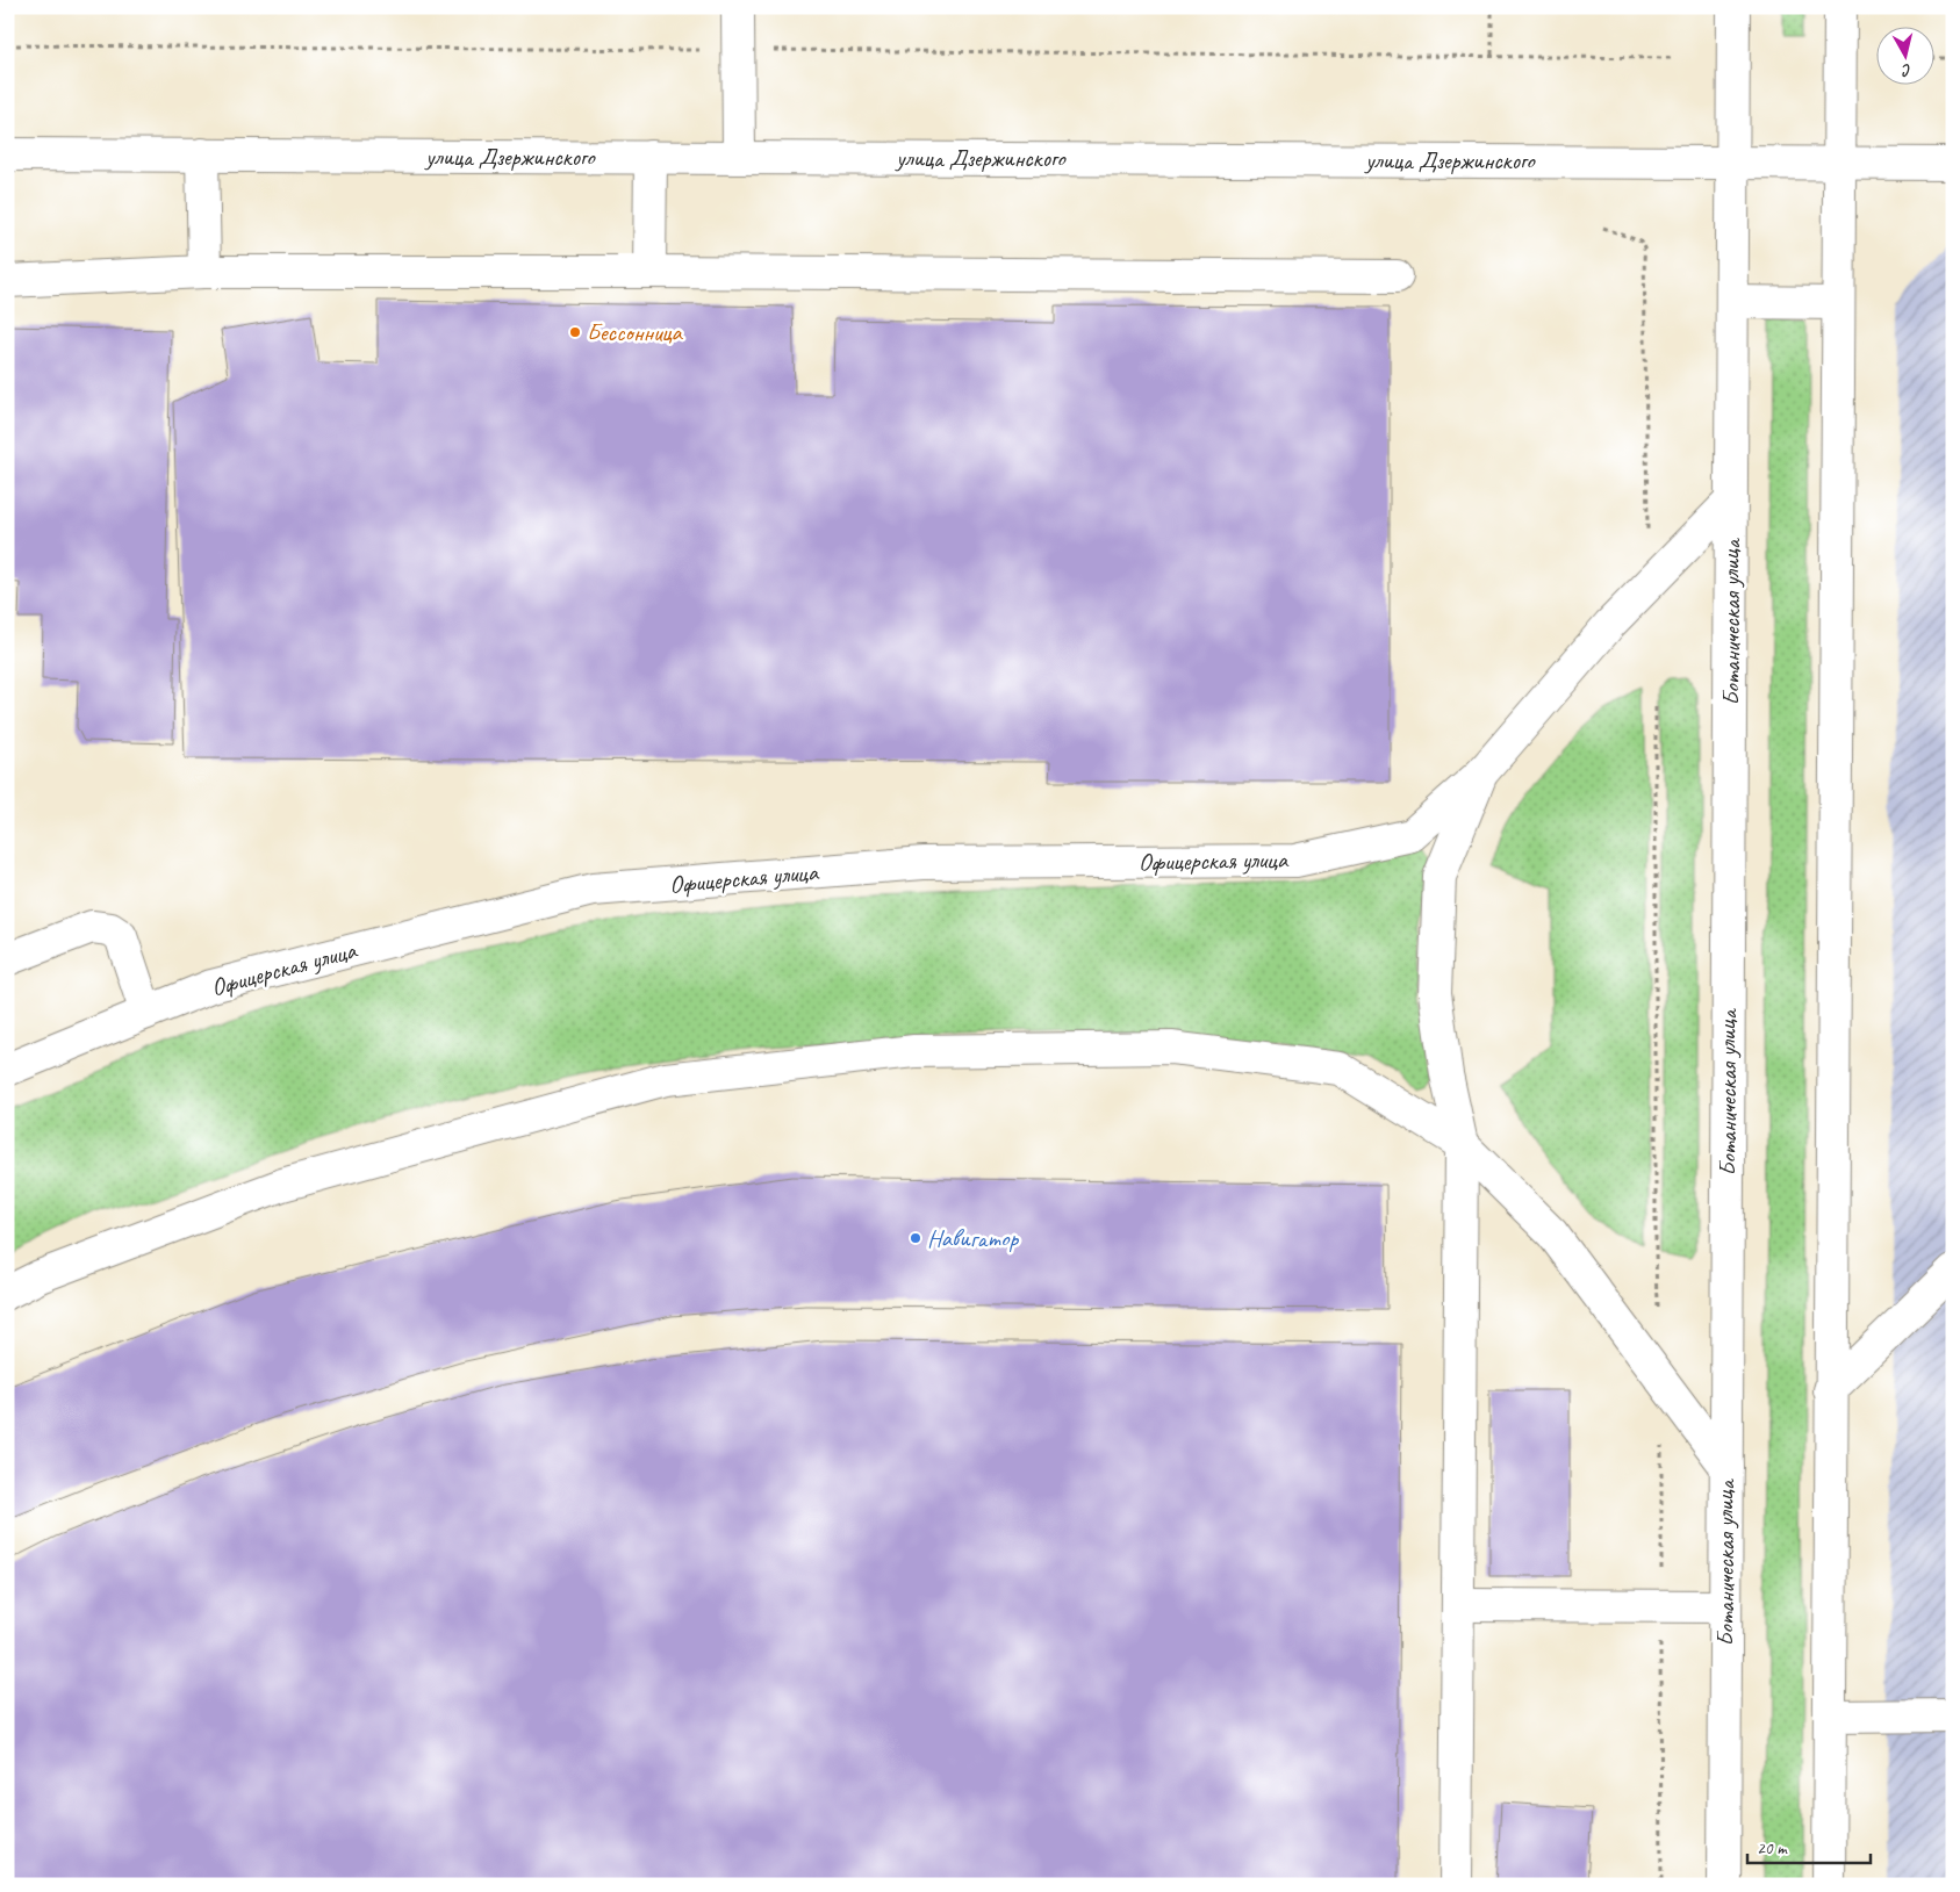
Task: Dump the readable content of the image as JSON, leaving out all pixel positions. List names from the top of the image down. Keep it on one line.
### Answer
{"streets":{"main road":["улица Дзержинского","Ботаническая улица","Офицерская улица"]},"crossings":[["улица Дзержинского","Ботаническая улица"]],"places":["Бессонница","Навигатор"],"scale_bar":"20 m","north":"bottom"}
